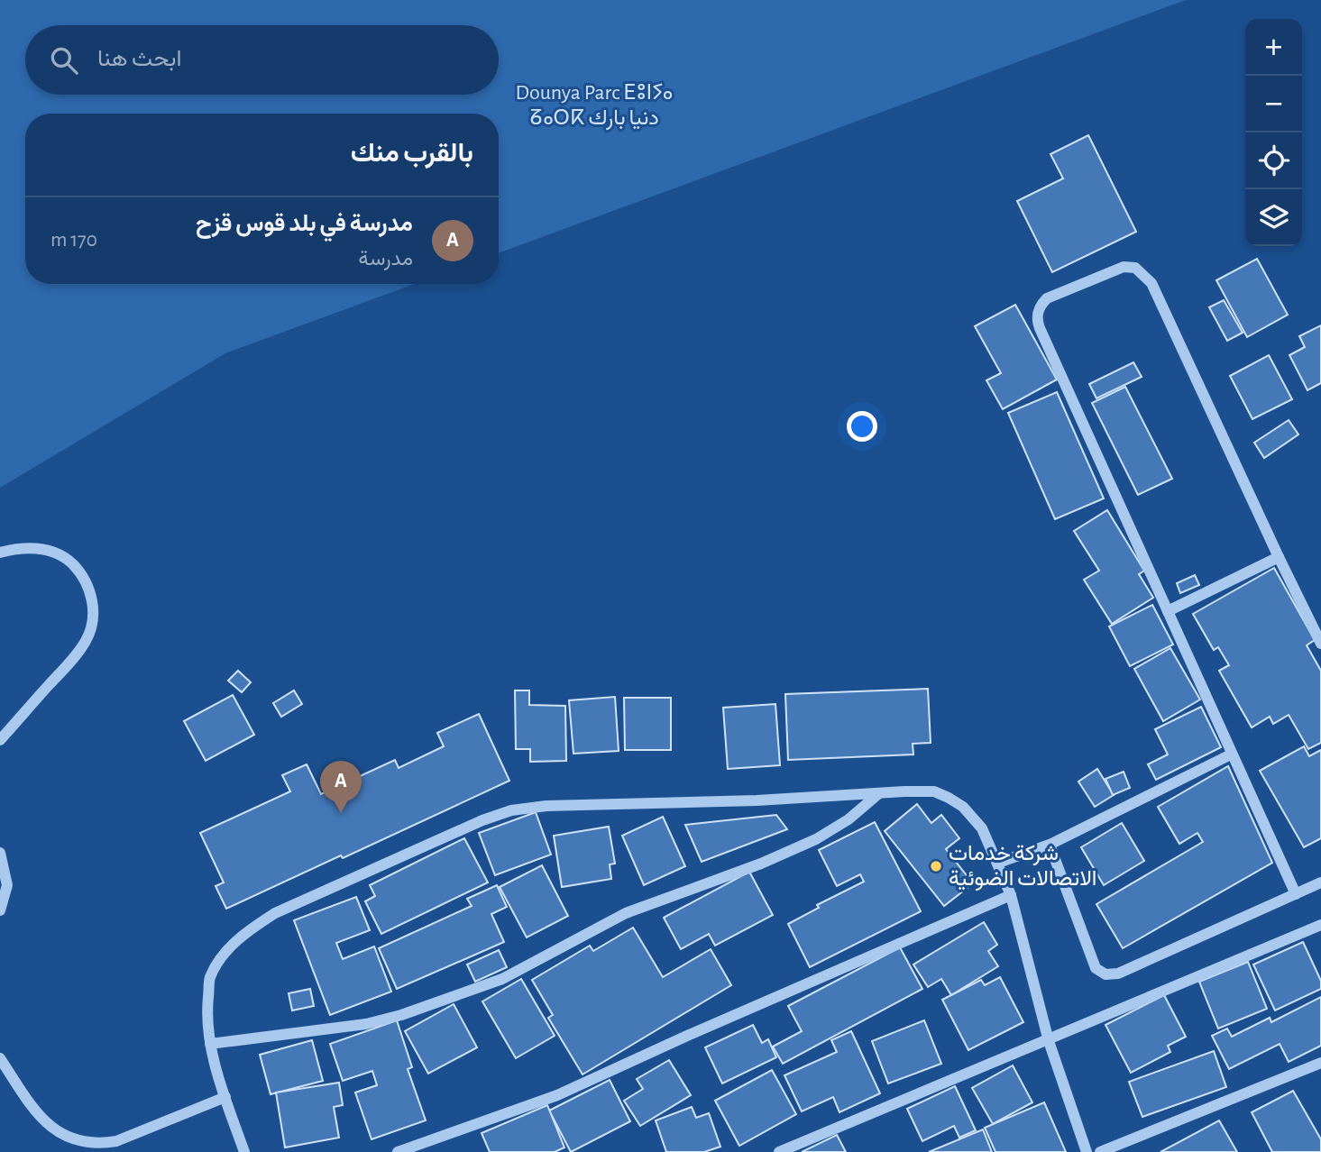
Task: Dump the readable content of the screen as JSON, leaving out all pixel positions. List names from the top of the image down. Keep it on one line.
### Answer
{"parks":["Dounya Parc ⴹⵓⵏⵢⴰ ⵒⴰⵔⴽ دنيا بارك"],"places":["شركة خدمات الاتصالات الضوئية"],"page":{"map_buttons":["+","−"],"search":"ابحث هنا","heading":"بالقرب منك","list":[{"mark":"A","name":"مدرسة في بلد قوس قزح","note":"مدرسة","value":"170 m"}],"pins":"A"}}
